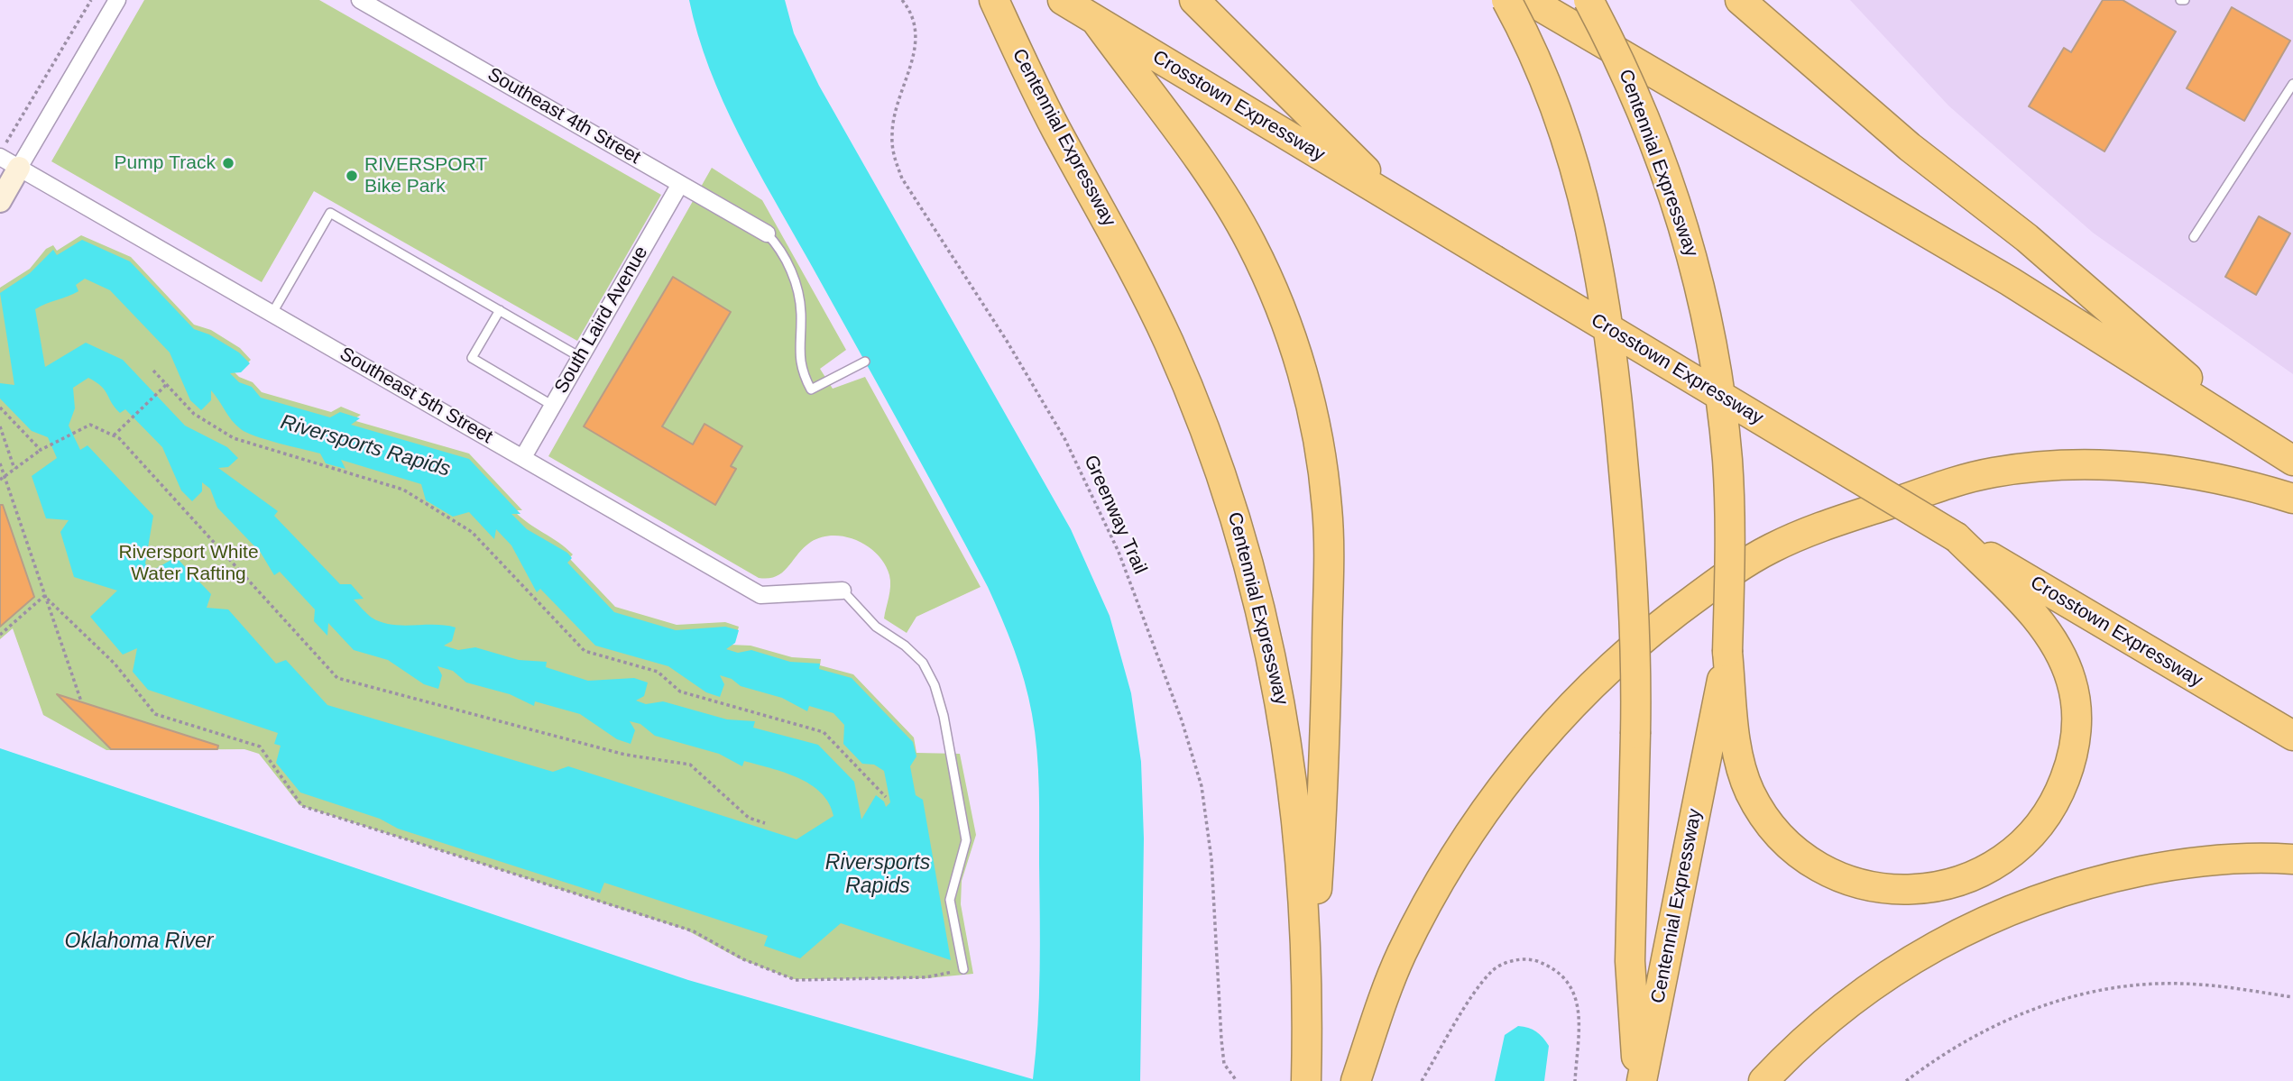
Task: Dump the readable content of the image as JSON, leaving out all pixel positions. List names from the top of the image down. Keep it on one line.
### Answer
{"streets":{"highway":["Crosstown Expressway","Centennial Expressway"],"street":["Southeast 4th Street","South Laird Avenue","Southeast 5th Street"],"path":["Greenway Trail"]},"crossings":[["Southeast 4th Street","South Laird Avenue"],["South Laird Avenue","Southeast 5th Street"]],"water":["Riversports Rapids","Oklahoma River"],"parks":["Riversport White Water Rafting"],"places":["Pump Track","RIVERSPORT Bike Park"]}
